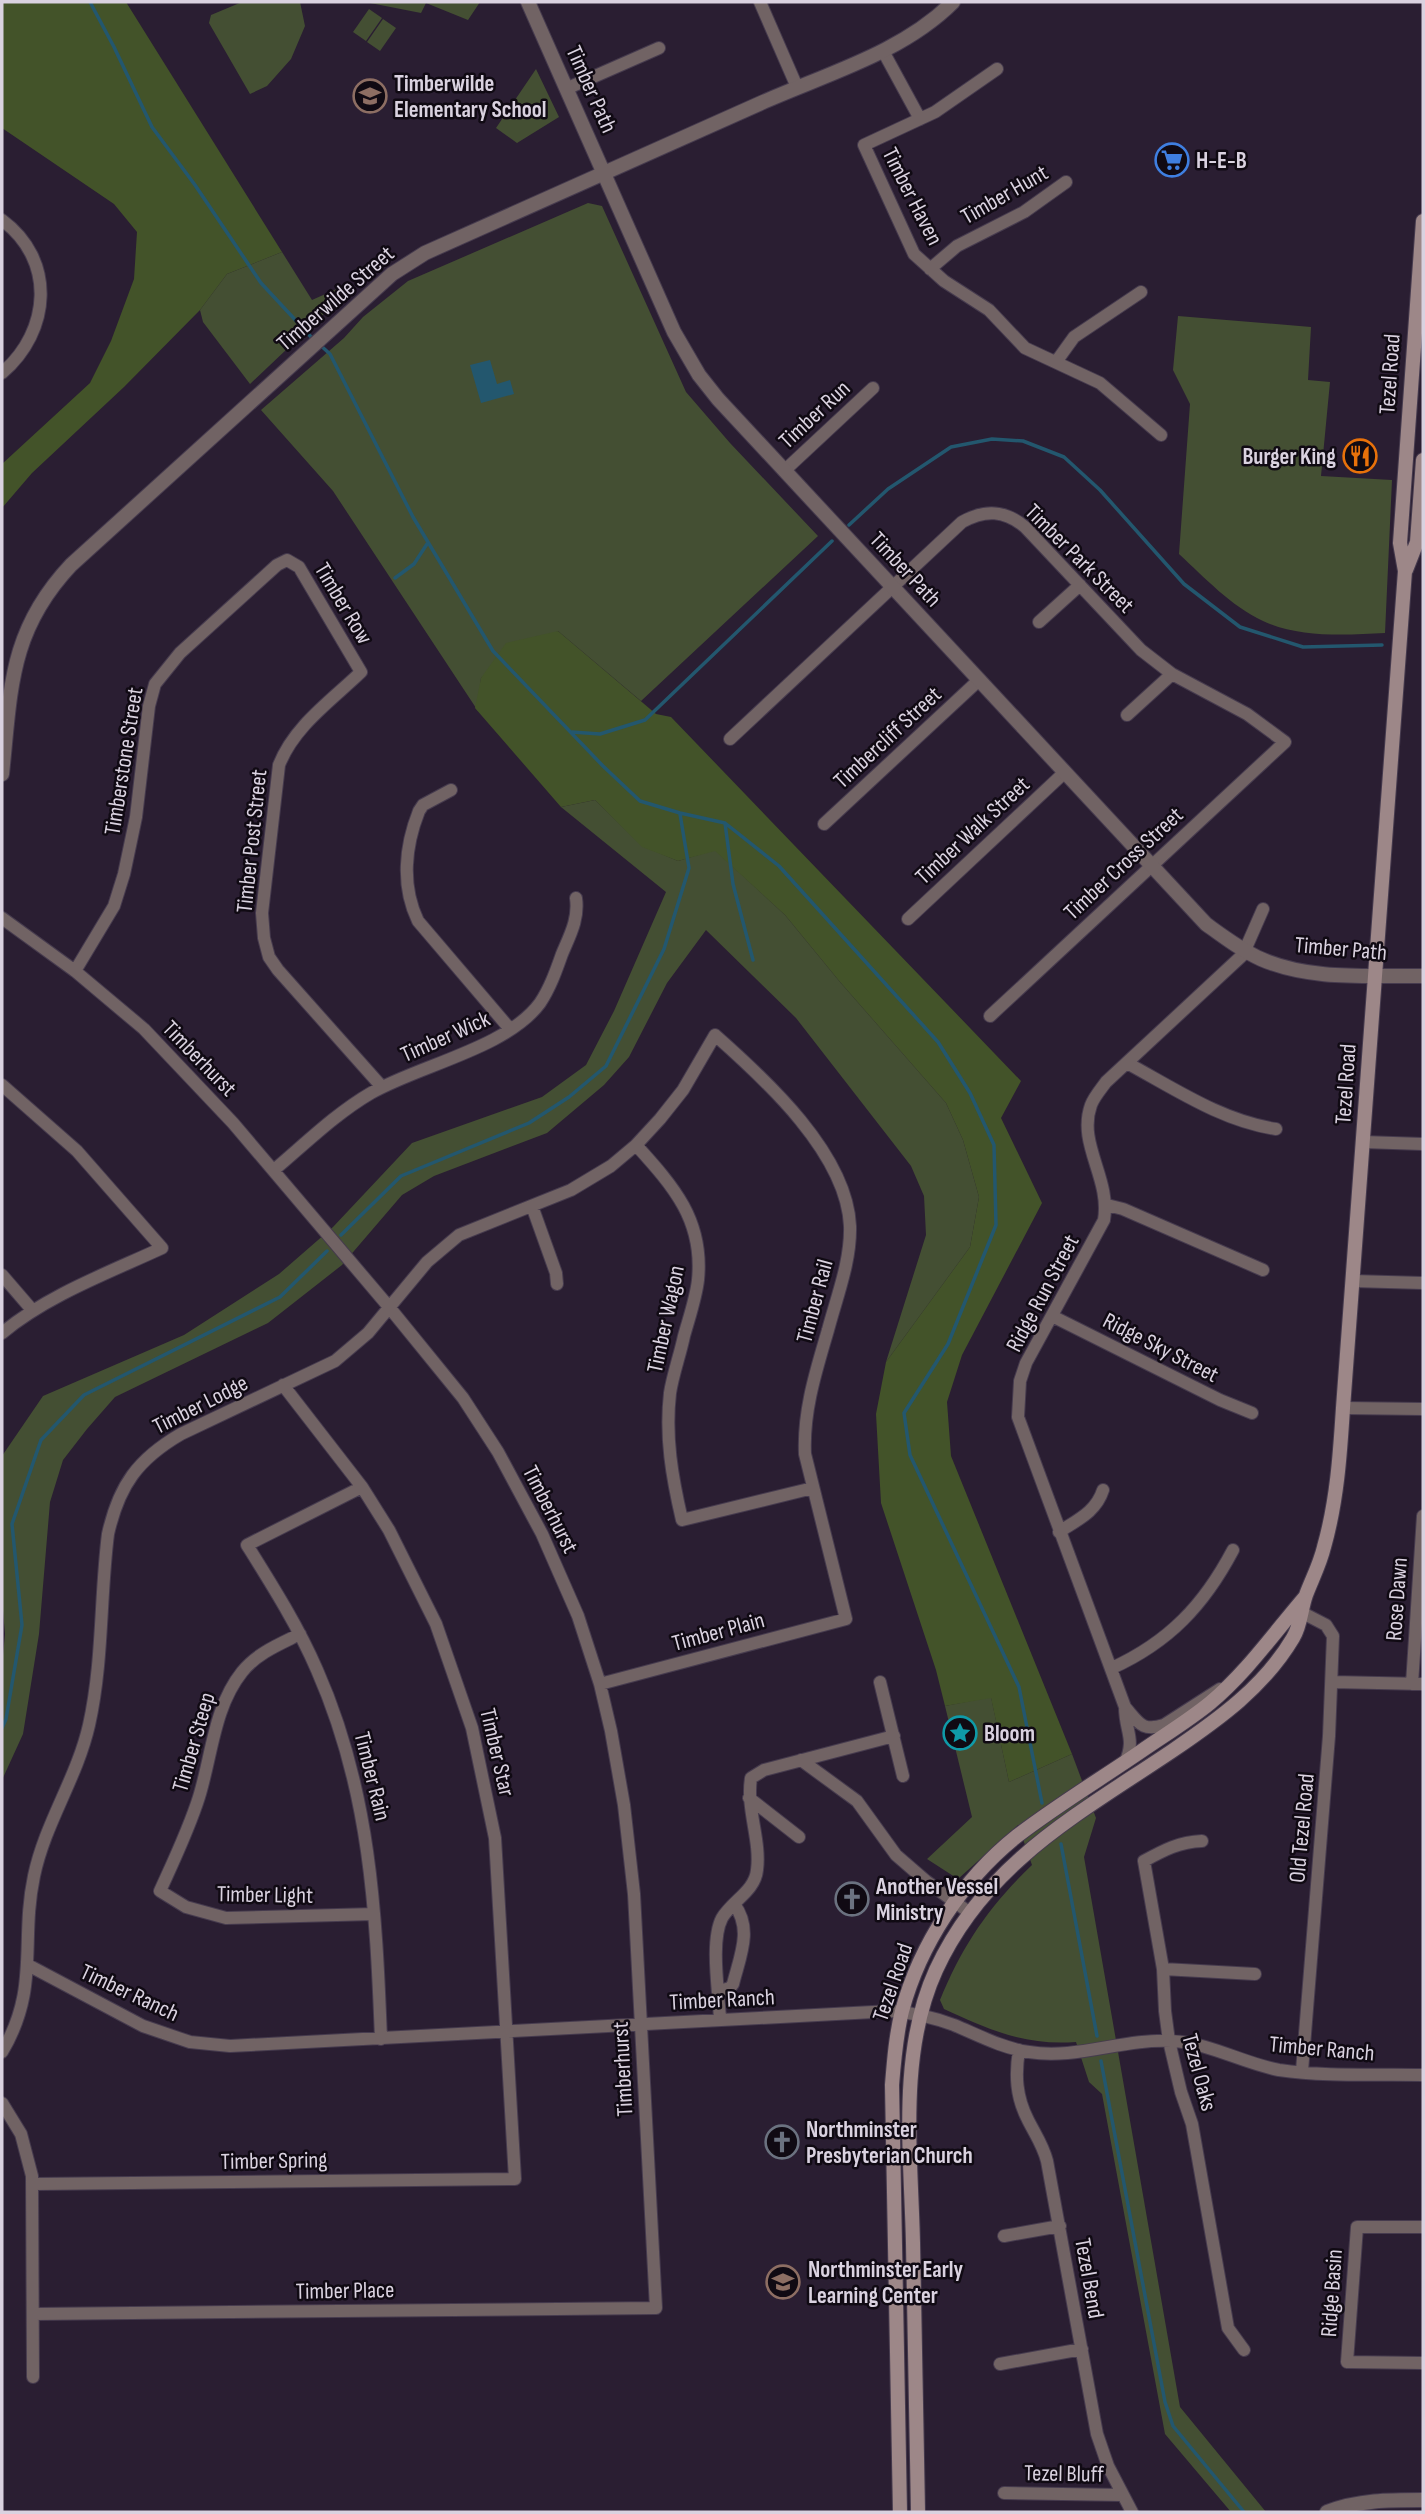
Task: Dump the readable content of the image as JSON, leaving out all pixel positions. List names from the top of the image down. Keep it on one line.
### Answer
{"streets":{"main road":["Tezel Road"],"street":["Timber Path","Timber Hunt","Timber Haven","Timberwilde Street","Timber Run","Timber Park Street","Timber Row","Timbercliff Street","Timberstone Street","Timber Walk Street","Timber Post Street","Timber Cross Street","Timber Wick","Timberhurst","Ridge Run Street","Timber Rail","Timber Wagon","Ridge Sky Street","Timber Lodge","Rose Dawn","Timber Plain","Timber Steep","Timber Star","Timber Rain","Old Tezel Road","Timber Light","Timber Ranch","Tezel Oaks","Timber Spring","Tezel Bend","Timber Place","Ridge Basin","Tezel Bluff"]},"crossings":[["Timber Path","Timberwilde Street"],["Timber Path","Tezel Road"],["Timber Path","Timber Run"],["Timber Path","Timber Park Street"],["Timber Path","Timbercliff Street"],["Timber Path","Timber Walk Street"],["Timber Path","Timber Cross Street"],["Timber Hunt","Timber Haven"],["Tezel Road","Ridge Run Street"],["Tezel Road","Old Tezel Road"],["Tezel Road","Timber Ranch"],["Timber Park Street","Timber Cross Street"],["Timber Row","Timberstone Street"],["Timber Row","Timber Post Street"],["Timberstone Street","Timberhurst"],["Timber Post Street","Timber Wick"],["Timber Wick","Timberhurst"],["Timberhurst","Timber Lodge"],["Timberhurst","Timber Plain"],["Timberhurst","Timber Ranch"],["Timberhurst","Timber Place"],["Ridge Run Street","Ridge Sky Street"],["Timber Rail","Timber Wagon"],["Timber Rail","Timber Lodge"],["Timber Rail","Timber Plain"],["Timber Wagon","Timber Lodge"],["Timber Lodge","Timber Star"],["Timber Lodge","Timber Ranch"],["Timber Steep","Timber Rain"],["Timber Steep","Timber Light"],["Timber Star","Timber Rain"],["Timber Star","Timber Ranch"],["Timber Star","Timber Spring"],["Timber Rain","Timber Light"],["Timber Rain","Timber Ranch"],["Old Tezel Road","Timber Ranch"],["Timber Ranch","Tezel Oaks"],["Timber Ranch","Tezel Bend"],["Tezel Bend","Tezel Bluff"]],"places":{"school or university":["Timberwilde Elementary School","Northminster Early Learning Center"],"supermarket":["H-E-B"],"restaurant":["Burger King"],"place":["Bloom"],"church":["Another Vessel Ministry","Northminster Presbyterian Church"]}}
